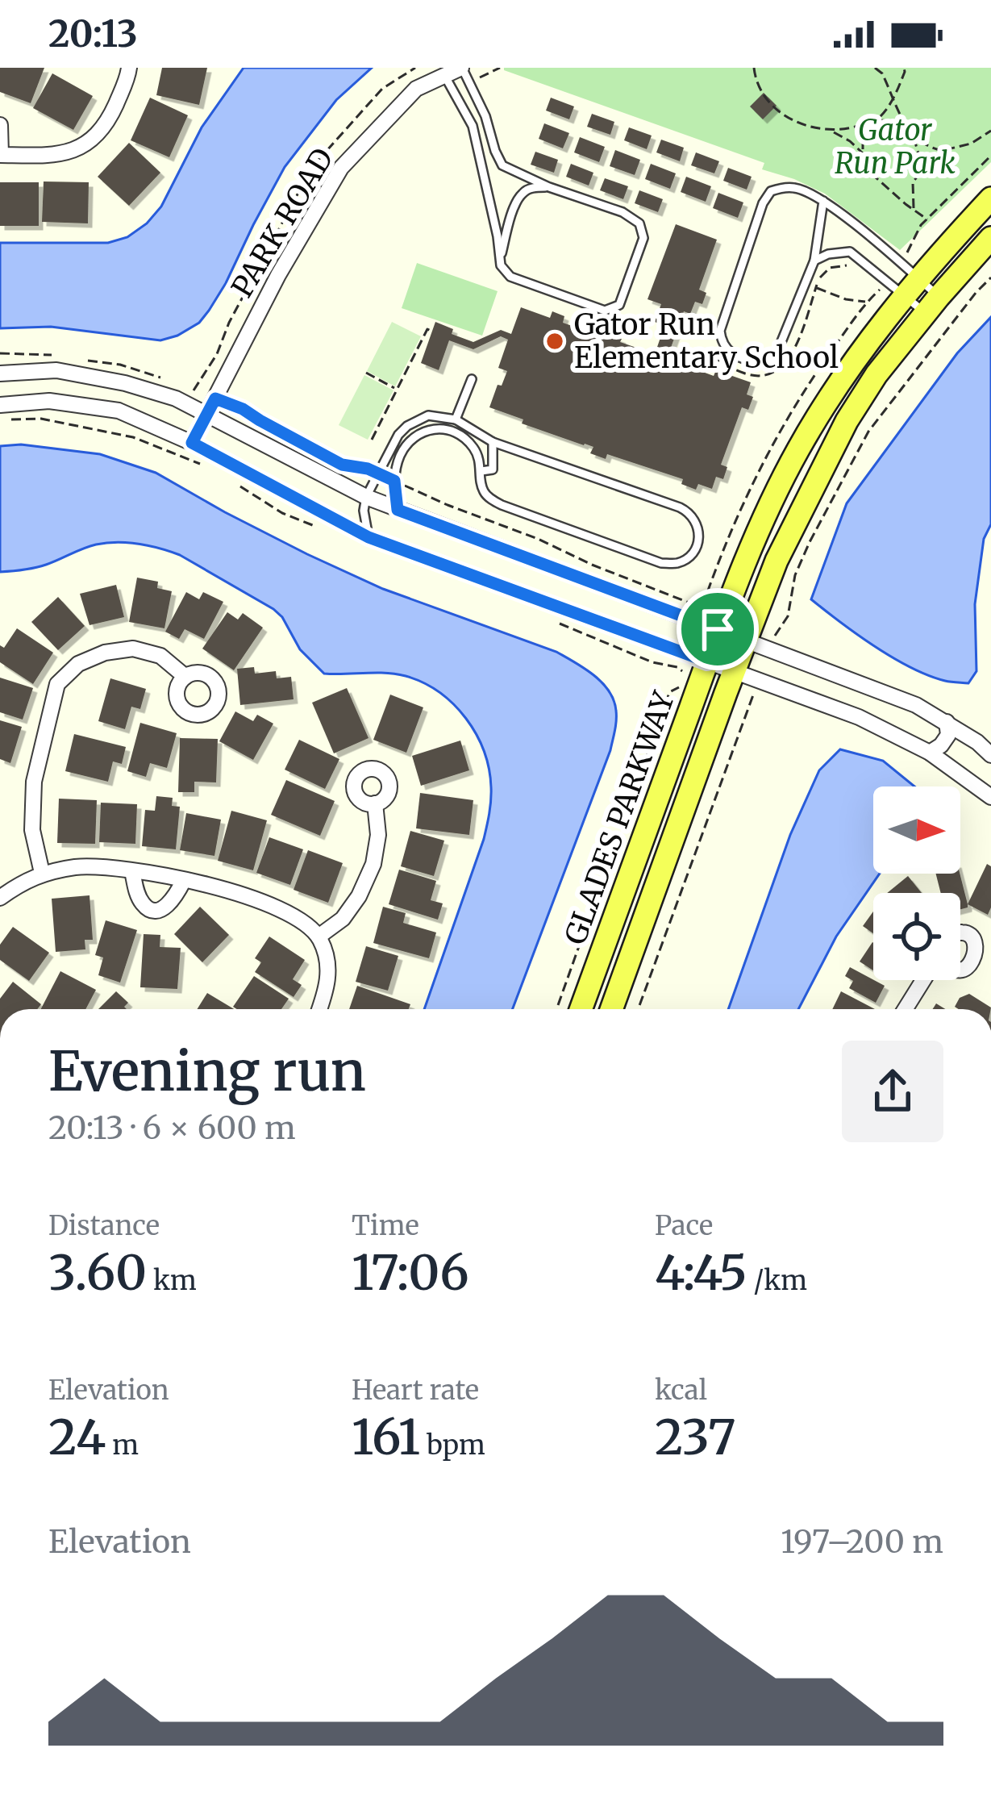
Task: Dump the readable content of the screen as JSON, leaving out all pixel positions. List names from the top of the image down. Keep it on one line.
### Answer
{"streets":{"main road":["GLADES PARKWAY"],"street":["PARK ROAD"]},"parks":["Gator Run Park"],"places":["Gator Run Elementary School"],"north":"right","page":{"status":"20:13","heading":["Evening run","20:13 · 6 × 600 m"],"stats":[["Distance","3.60 km"],["Time","17:06"],["Pace","4:45 /km"],["Elevation","24 m"],["Heart rate","161 bpm"],["kcal","237"]],"chart":["Elevation","197–200 m"]}}
